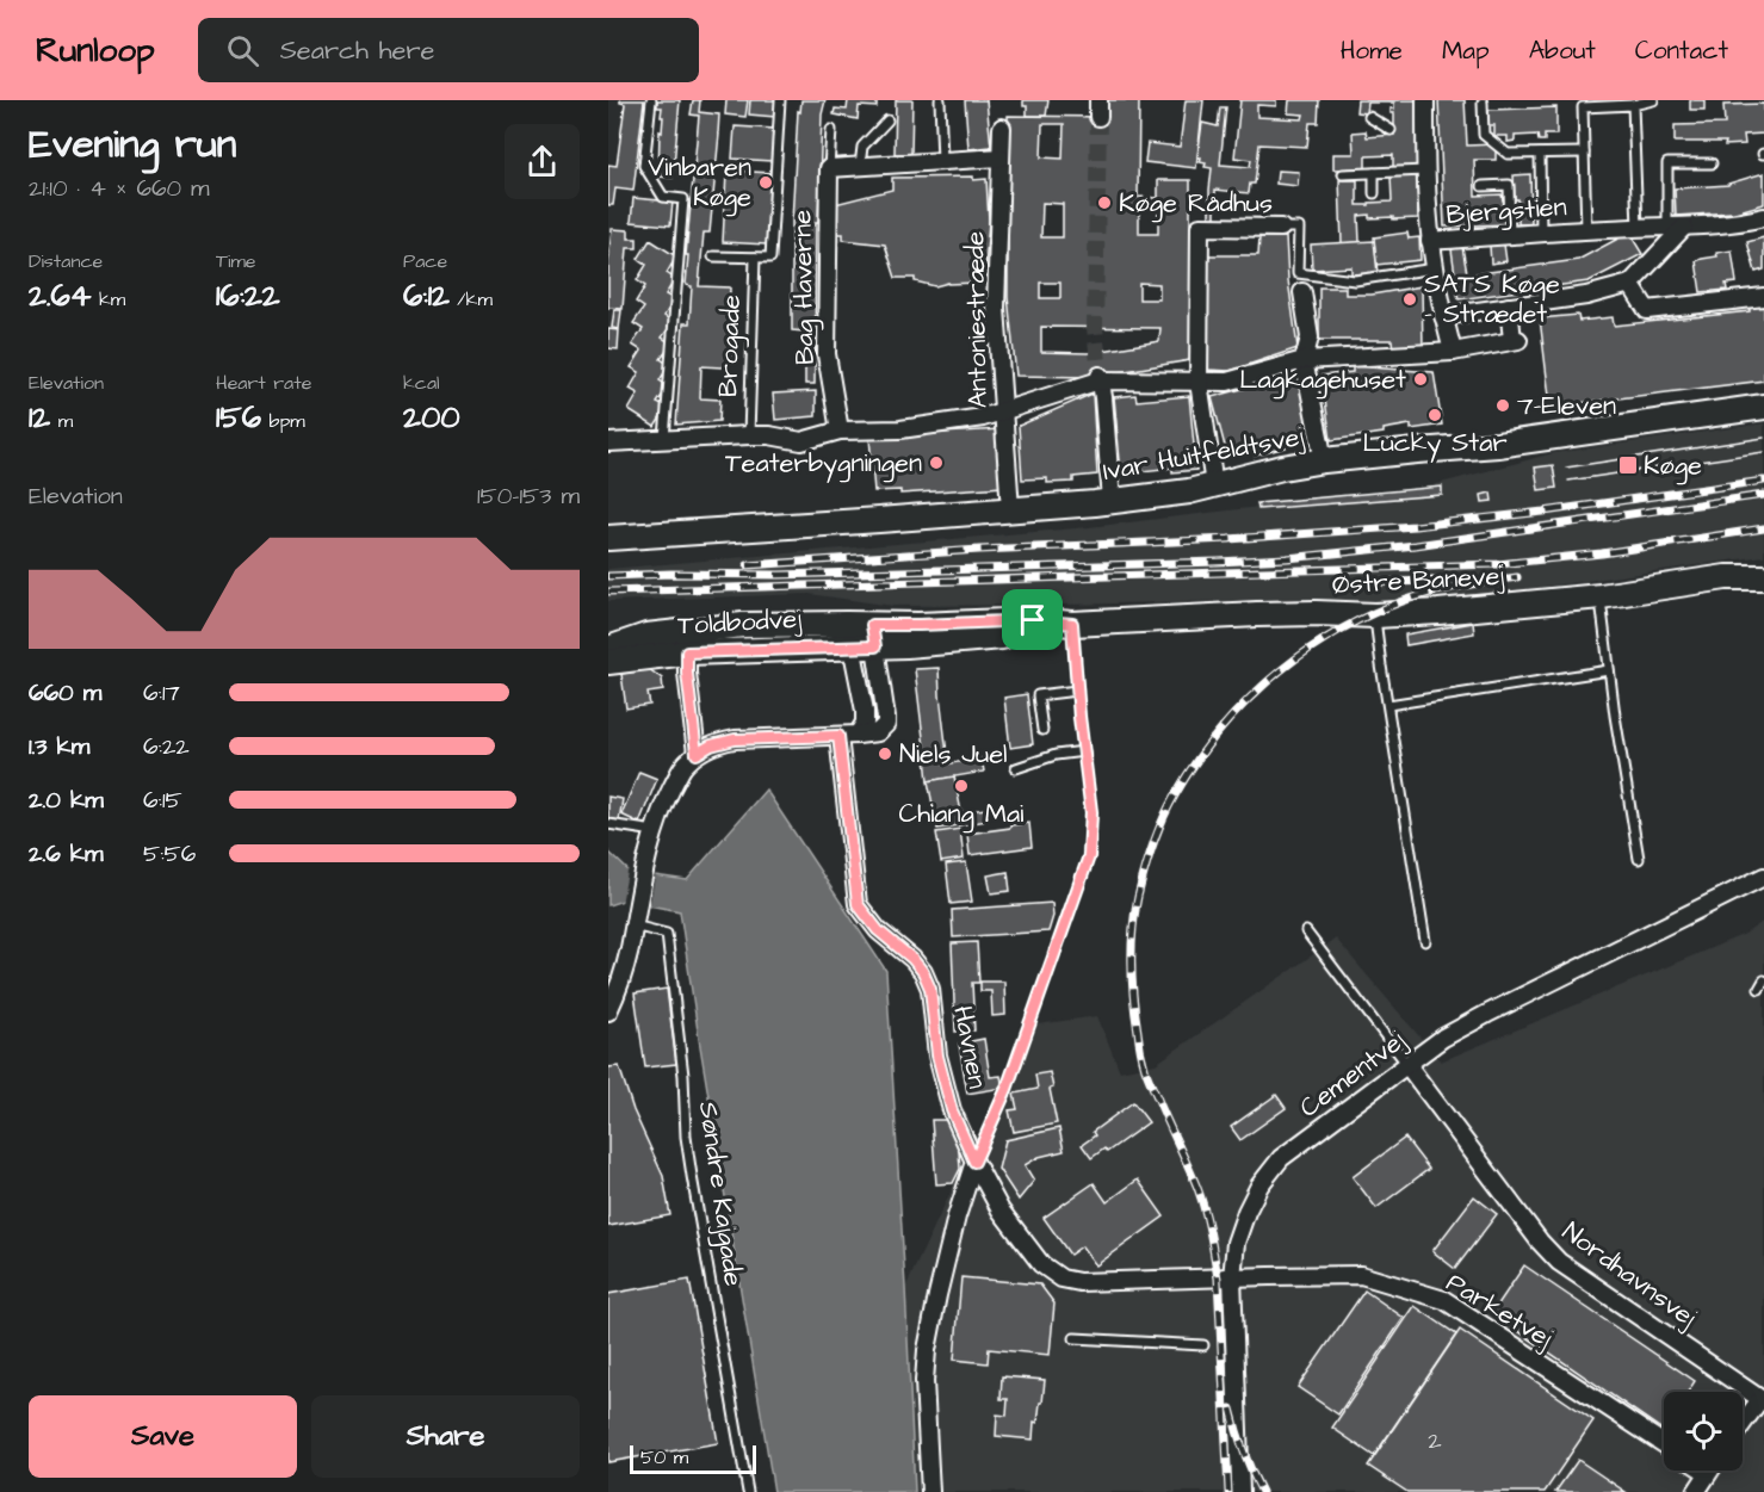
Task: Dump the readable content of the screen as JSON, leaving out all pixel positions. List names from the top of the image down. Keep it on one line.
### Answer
{"streets":{"street":["Bjergstien","Bag Haverne","Antoniestræde","Ivar Huitfeldtsvej","Østre Banevej","Toldbodvej","Havnen","Cementvej","Nordhavnsvej","Parketvej"],"lane":["Brogade","Søndre Kajgade"]},"crossings":[["Antoniestræde","Ivar Huitfeldtsvej"],["Østre Banevej","Toldbodvej"],["Havnen","Cementvej"],["Havnen","Parketvej"],["Cementvej","Nordhavnsvej"],["Cementvej","Parketvej"]],"places":{"other":["Vinbaren Køge","Køge Rådhus","SATS Køge - Strædet","Lagkagehuset","7-Eleven","Lucky Star","Teaterbygningen","Niels Juel","Chiang Mai"],"transit":["Køge"]},"house_numbers":["2"],"scale_bar":"50 m","page":{"header":"Runloop","search":"Search here","nav":["Home","Map","About","Contact"],"heading":["Evening run","21:10 · 4 × 660 m"],"stats":[["Distance","2.64 km"],["Time","16:22"],["Pace","6:12 /km"],["Elevation","12 m"],["Heart rate","156 bpm"],["kcal","200"]],"chart":["Elevation","150–153 m"],"list":[{"name":"660 m","note":"6:17"},{"name":"1.3 km","note":"6:22"},{"name":"2.0 km","note":"6:15"},{"name":"2.6 km","note":"5:56"}],"buttons":["Save","Share"],"scale":"50 m"}}
